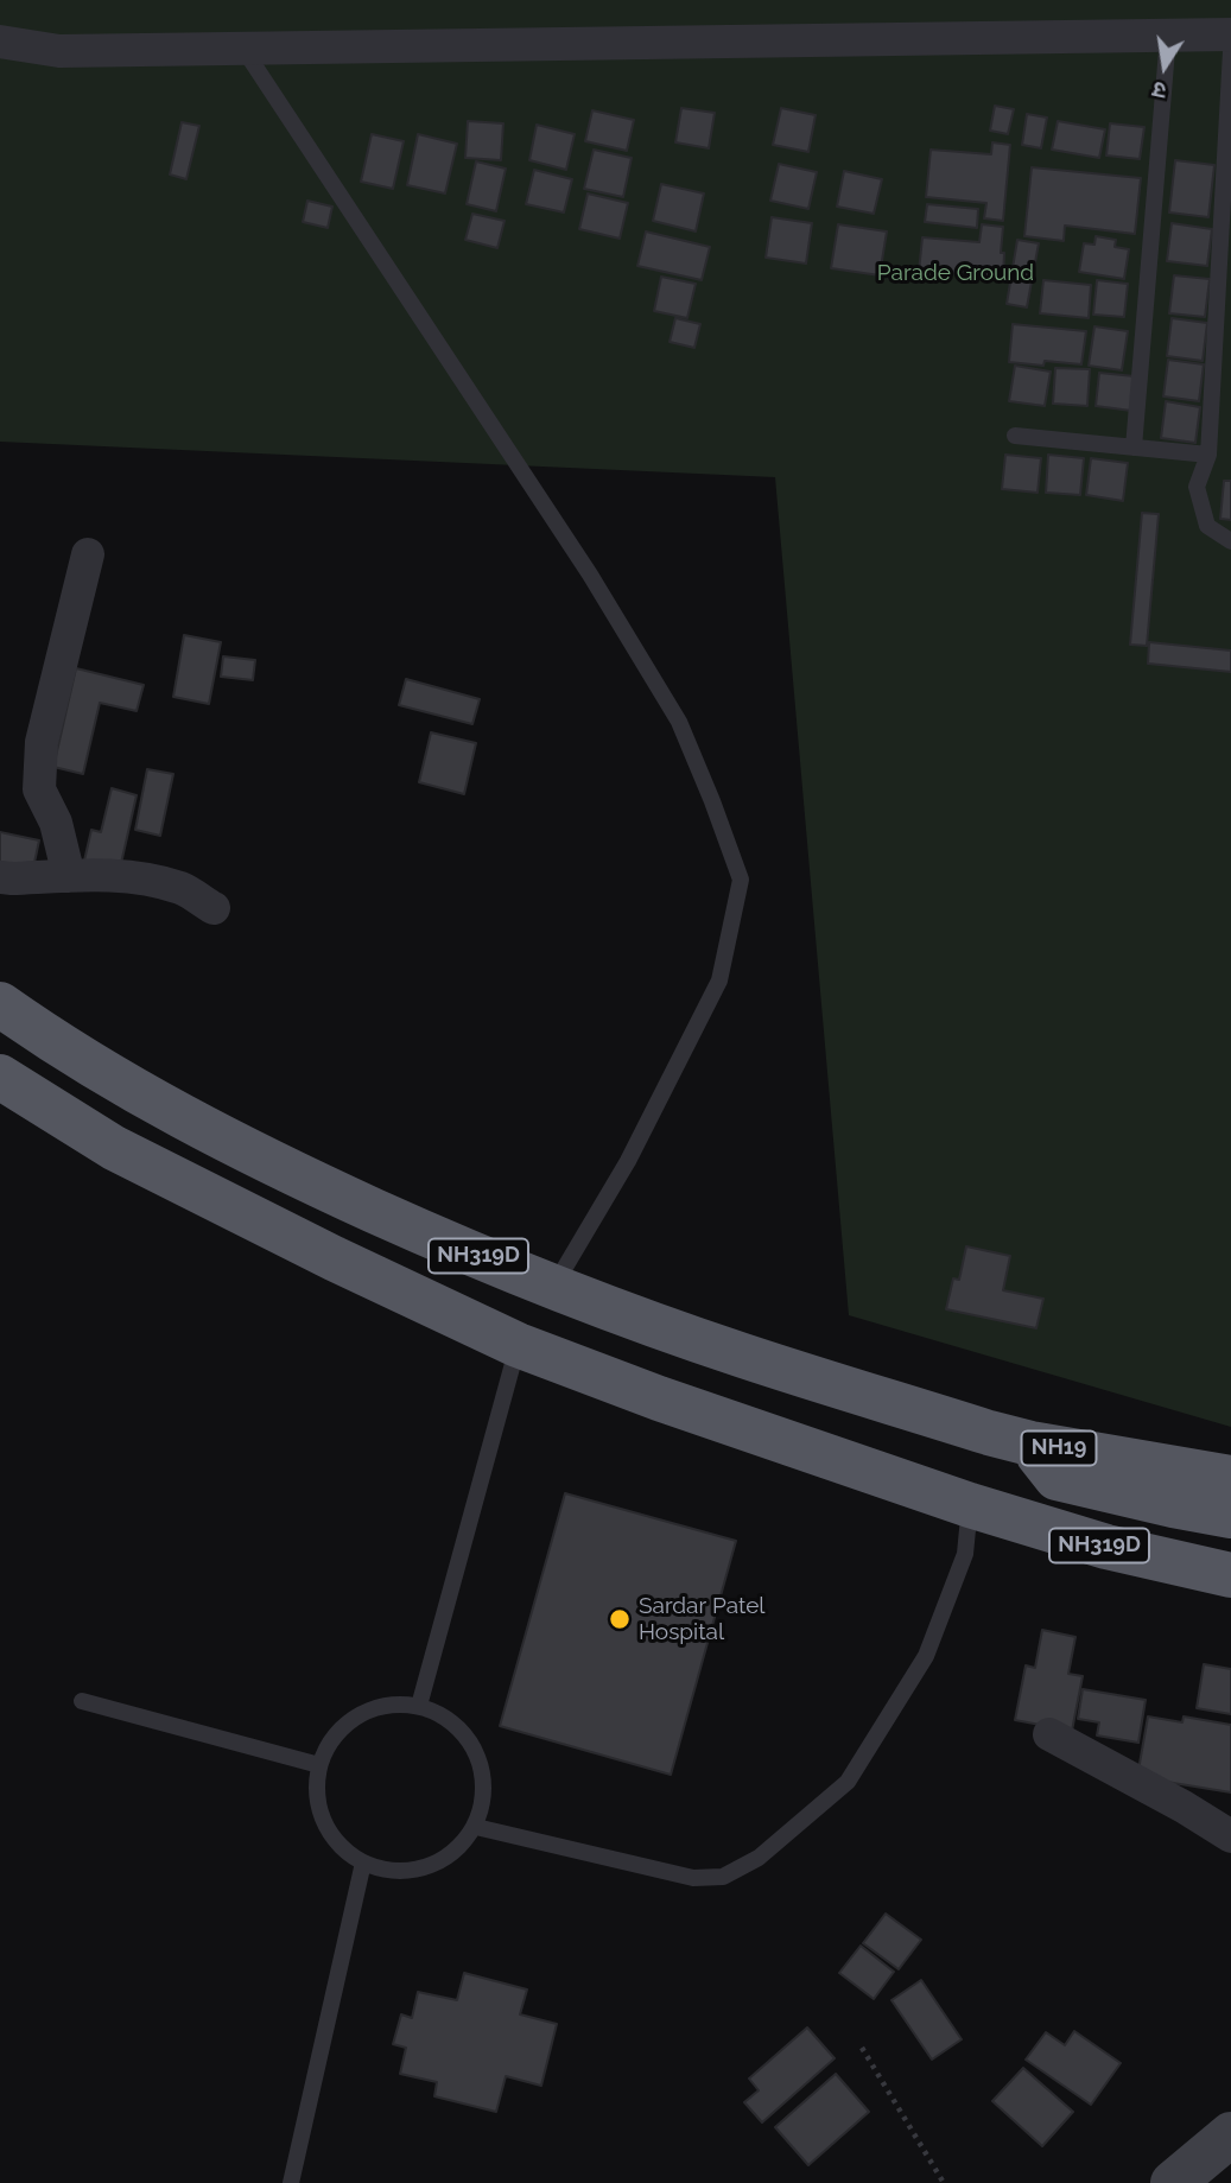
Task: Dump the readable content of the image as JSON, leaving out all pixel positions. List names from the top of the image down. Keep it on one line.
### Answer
{"streets":{"highway":["NH319D","NH19"]},"crossings":[["NH319D","NH19"]],"parks":["Parade Ground"],"places":["Sardar Patel Hospital"],"north":"bottom"}
